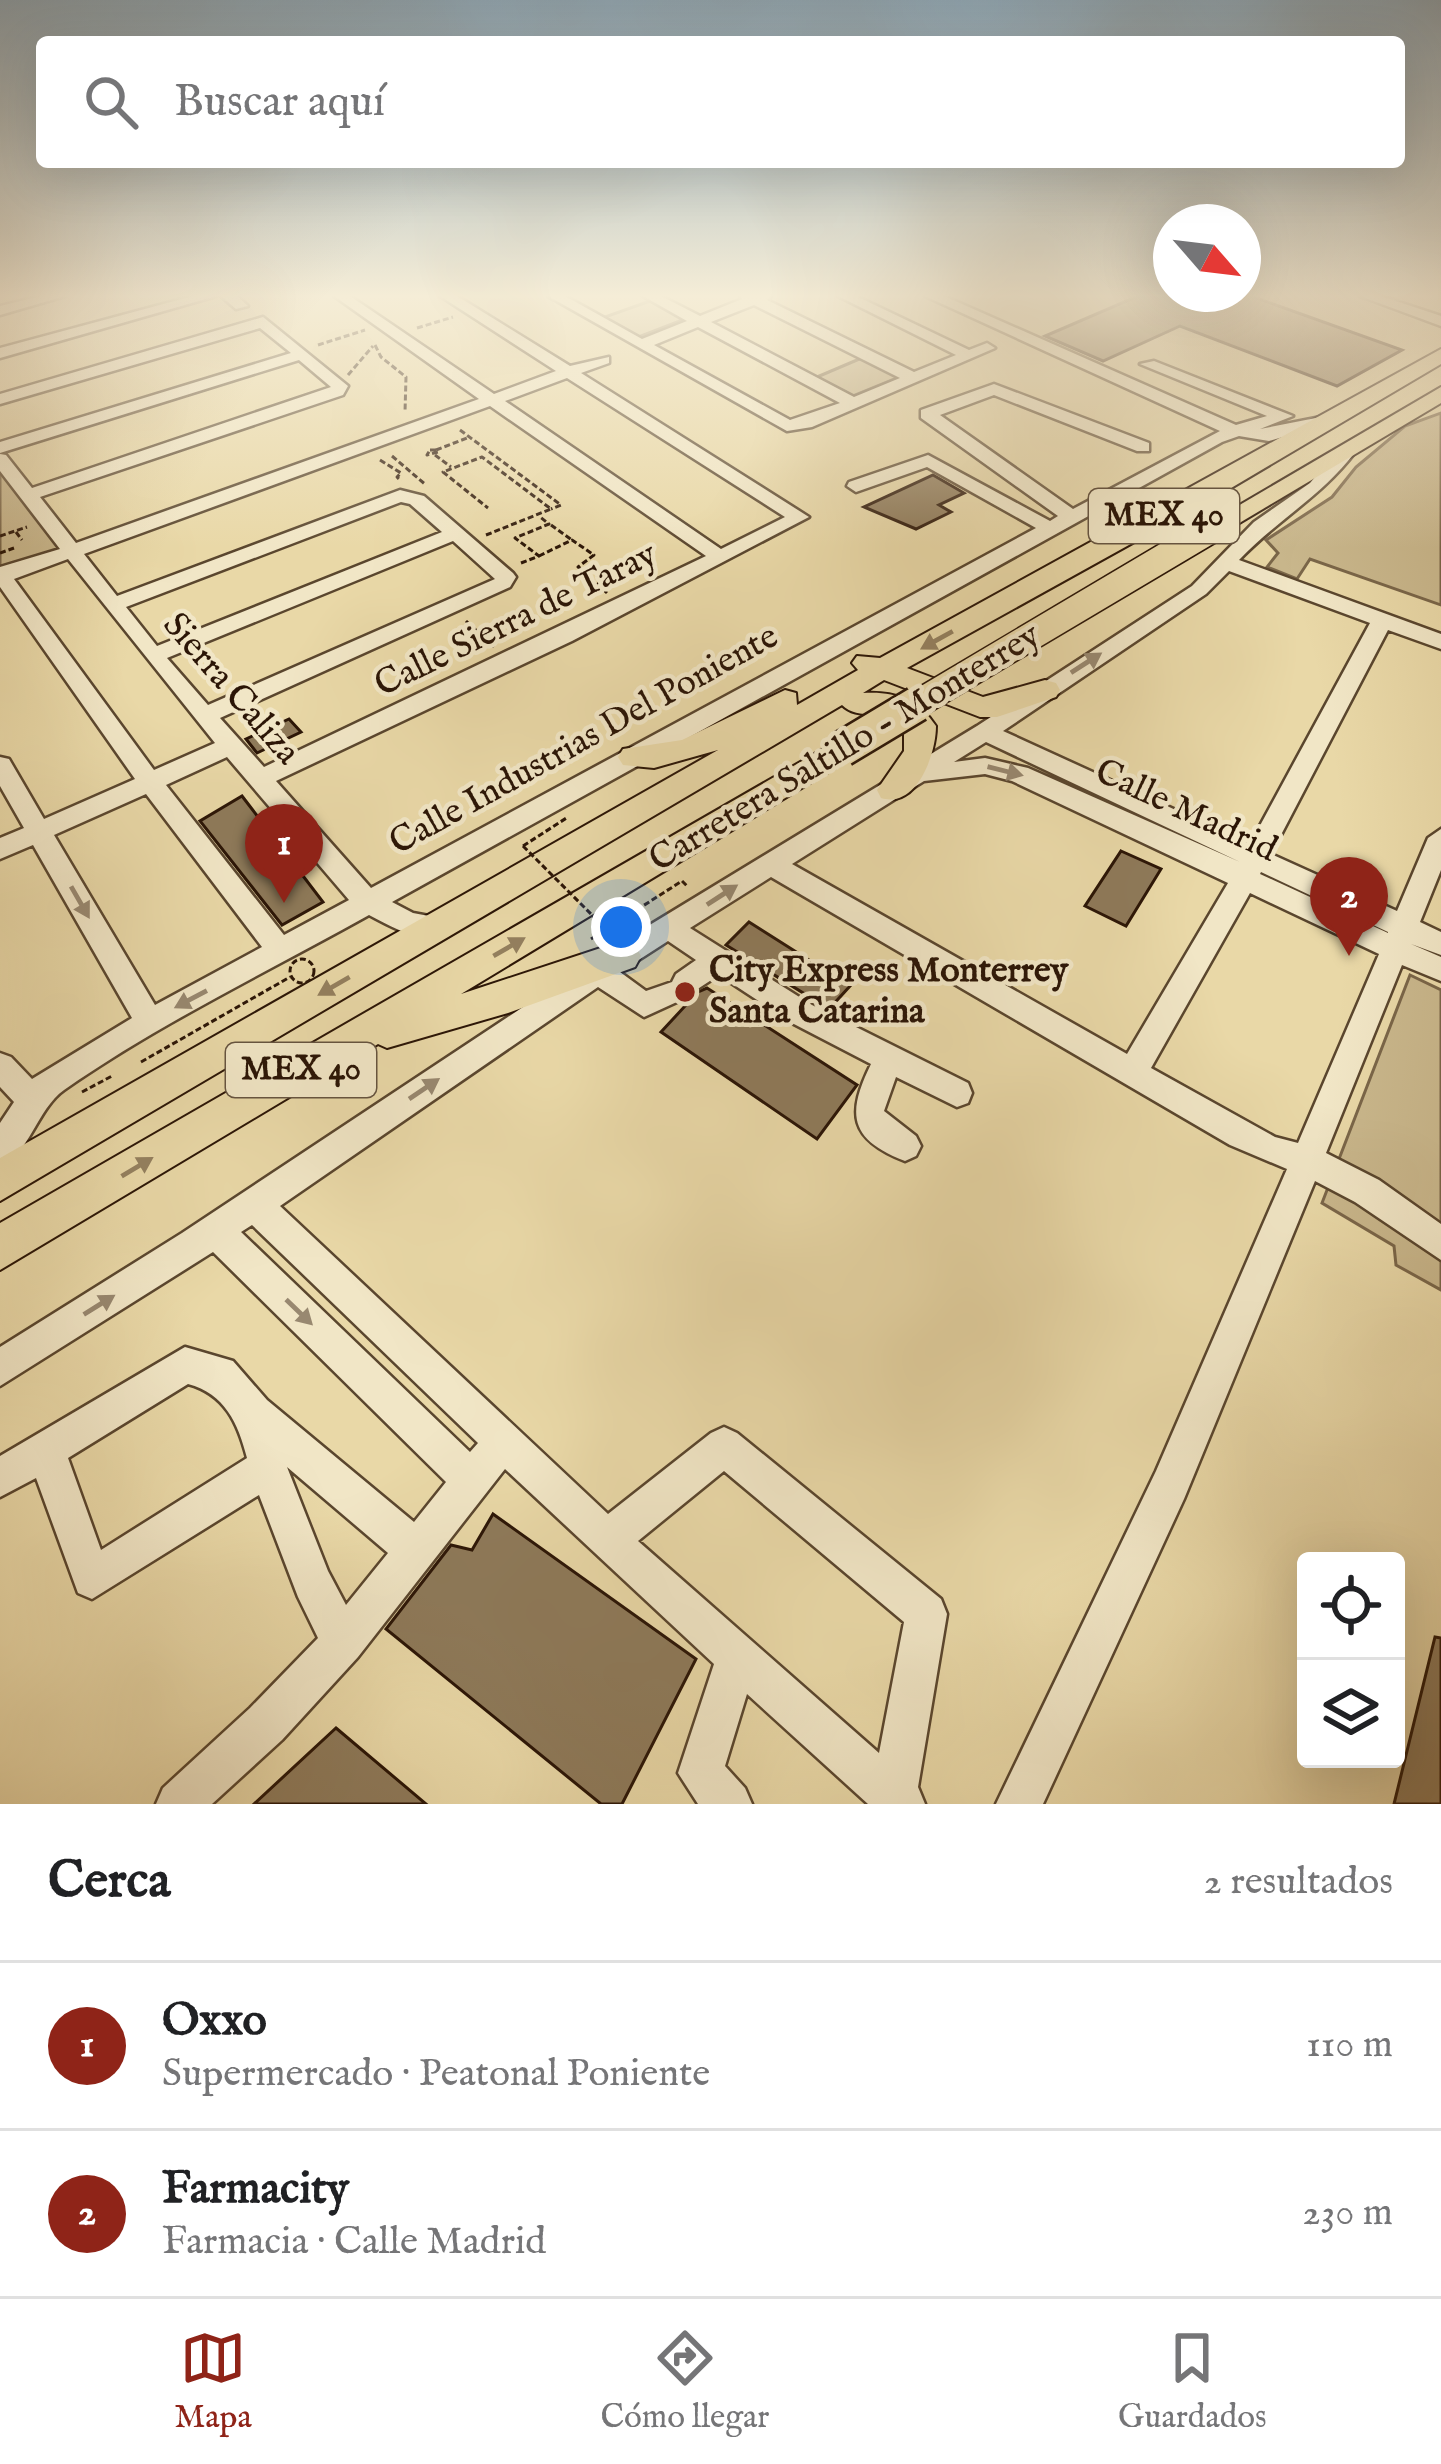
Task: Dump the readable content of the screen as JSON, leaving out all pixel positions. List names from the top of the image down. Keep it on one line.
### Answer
{"streets":{"main road":["MEX 40","Carretera Saltillo - Monterrey"],"street":["Calle Sierra de Taray","Sierra Caliza","Calle Industrias Del Poniente","Calle Madrid"]},"crossings":[["Calle Sierra de Taray","Sierra Caliza"],["Sierra Caliza","Calle Industrias Del Poniente"],["Sierra Caliza","Carretera Saltillo - Monterrey"],["Calle Industrias Del Poniente","Carretera Saltillo - Monterrey"]],"places":["City Express Monterrey Santa Catarina"],"north":"bottom right","page":{"search":"Buscar aquí","pins":["1","2"],"heading":["Cerca","2 resultados"],"list":[{"mark":"1","name":"Oxxo","note":"Supermercado · Peatonal Poniente","value":"110 m"},{"mark":"2","name":"Farmacity","note":"Farmacia · Calle Madrid","value":"230 m"}],"nav":["Mapa","Cómo llegar","Guardados"]}}
